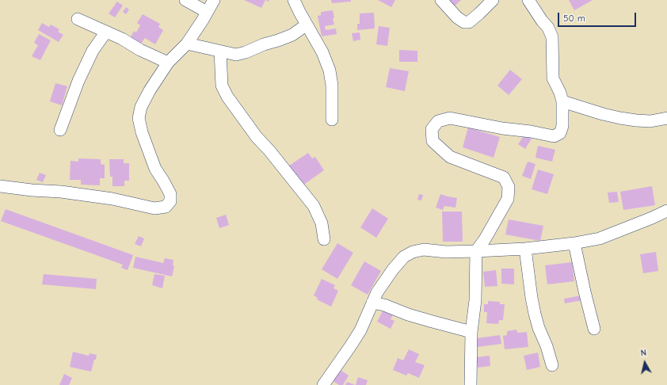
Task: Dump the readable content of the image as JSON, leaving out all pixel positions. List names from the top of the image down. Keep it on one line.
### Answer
{"scale_bar":"50 m","north":"top"}
